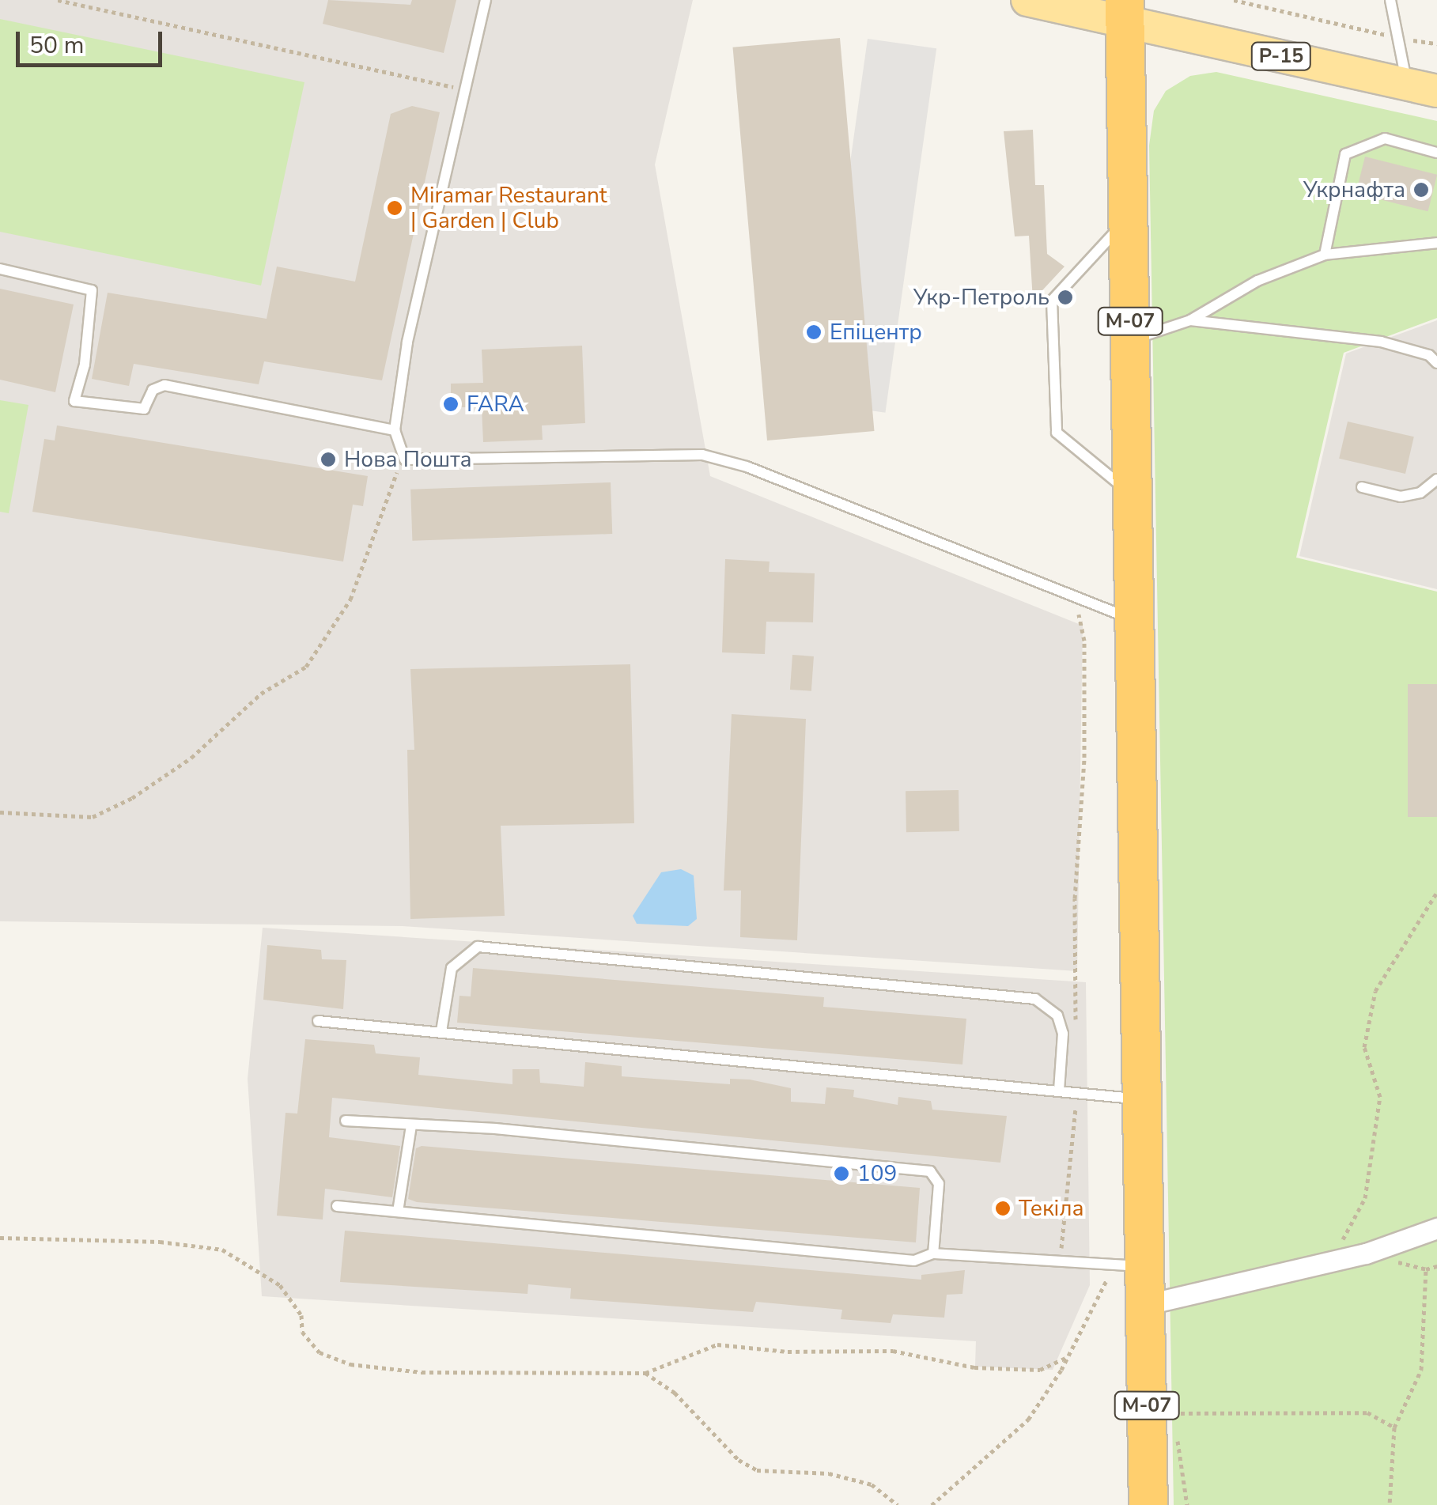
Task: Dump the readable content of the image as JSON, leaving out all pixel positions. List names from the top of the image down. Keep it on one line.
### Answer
{"streets":{"highway":["М-07"],"main road":["Р-15"]},"crossings":[["Р-15","М-07"]],"places":["Укрнафта","Miramar Restaurant | Garden | Club","Укр-Петроль","Епіцентр","FARA","Нова Пошта","109","Текіла"],"scale_bar":"50 m"}
